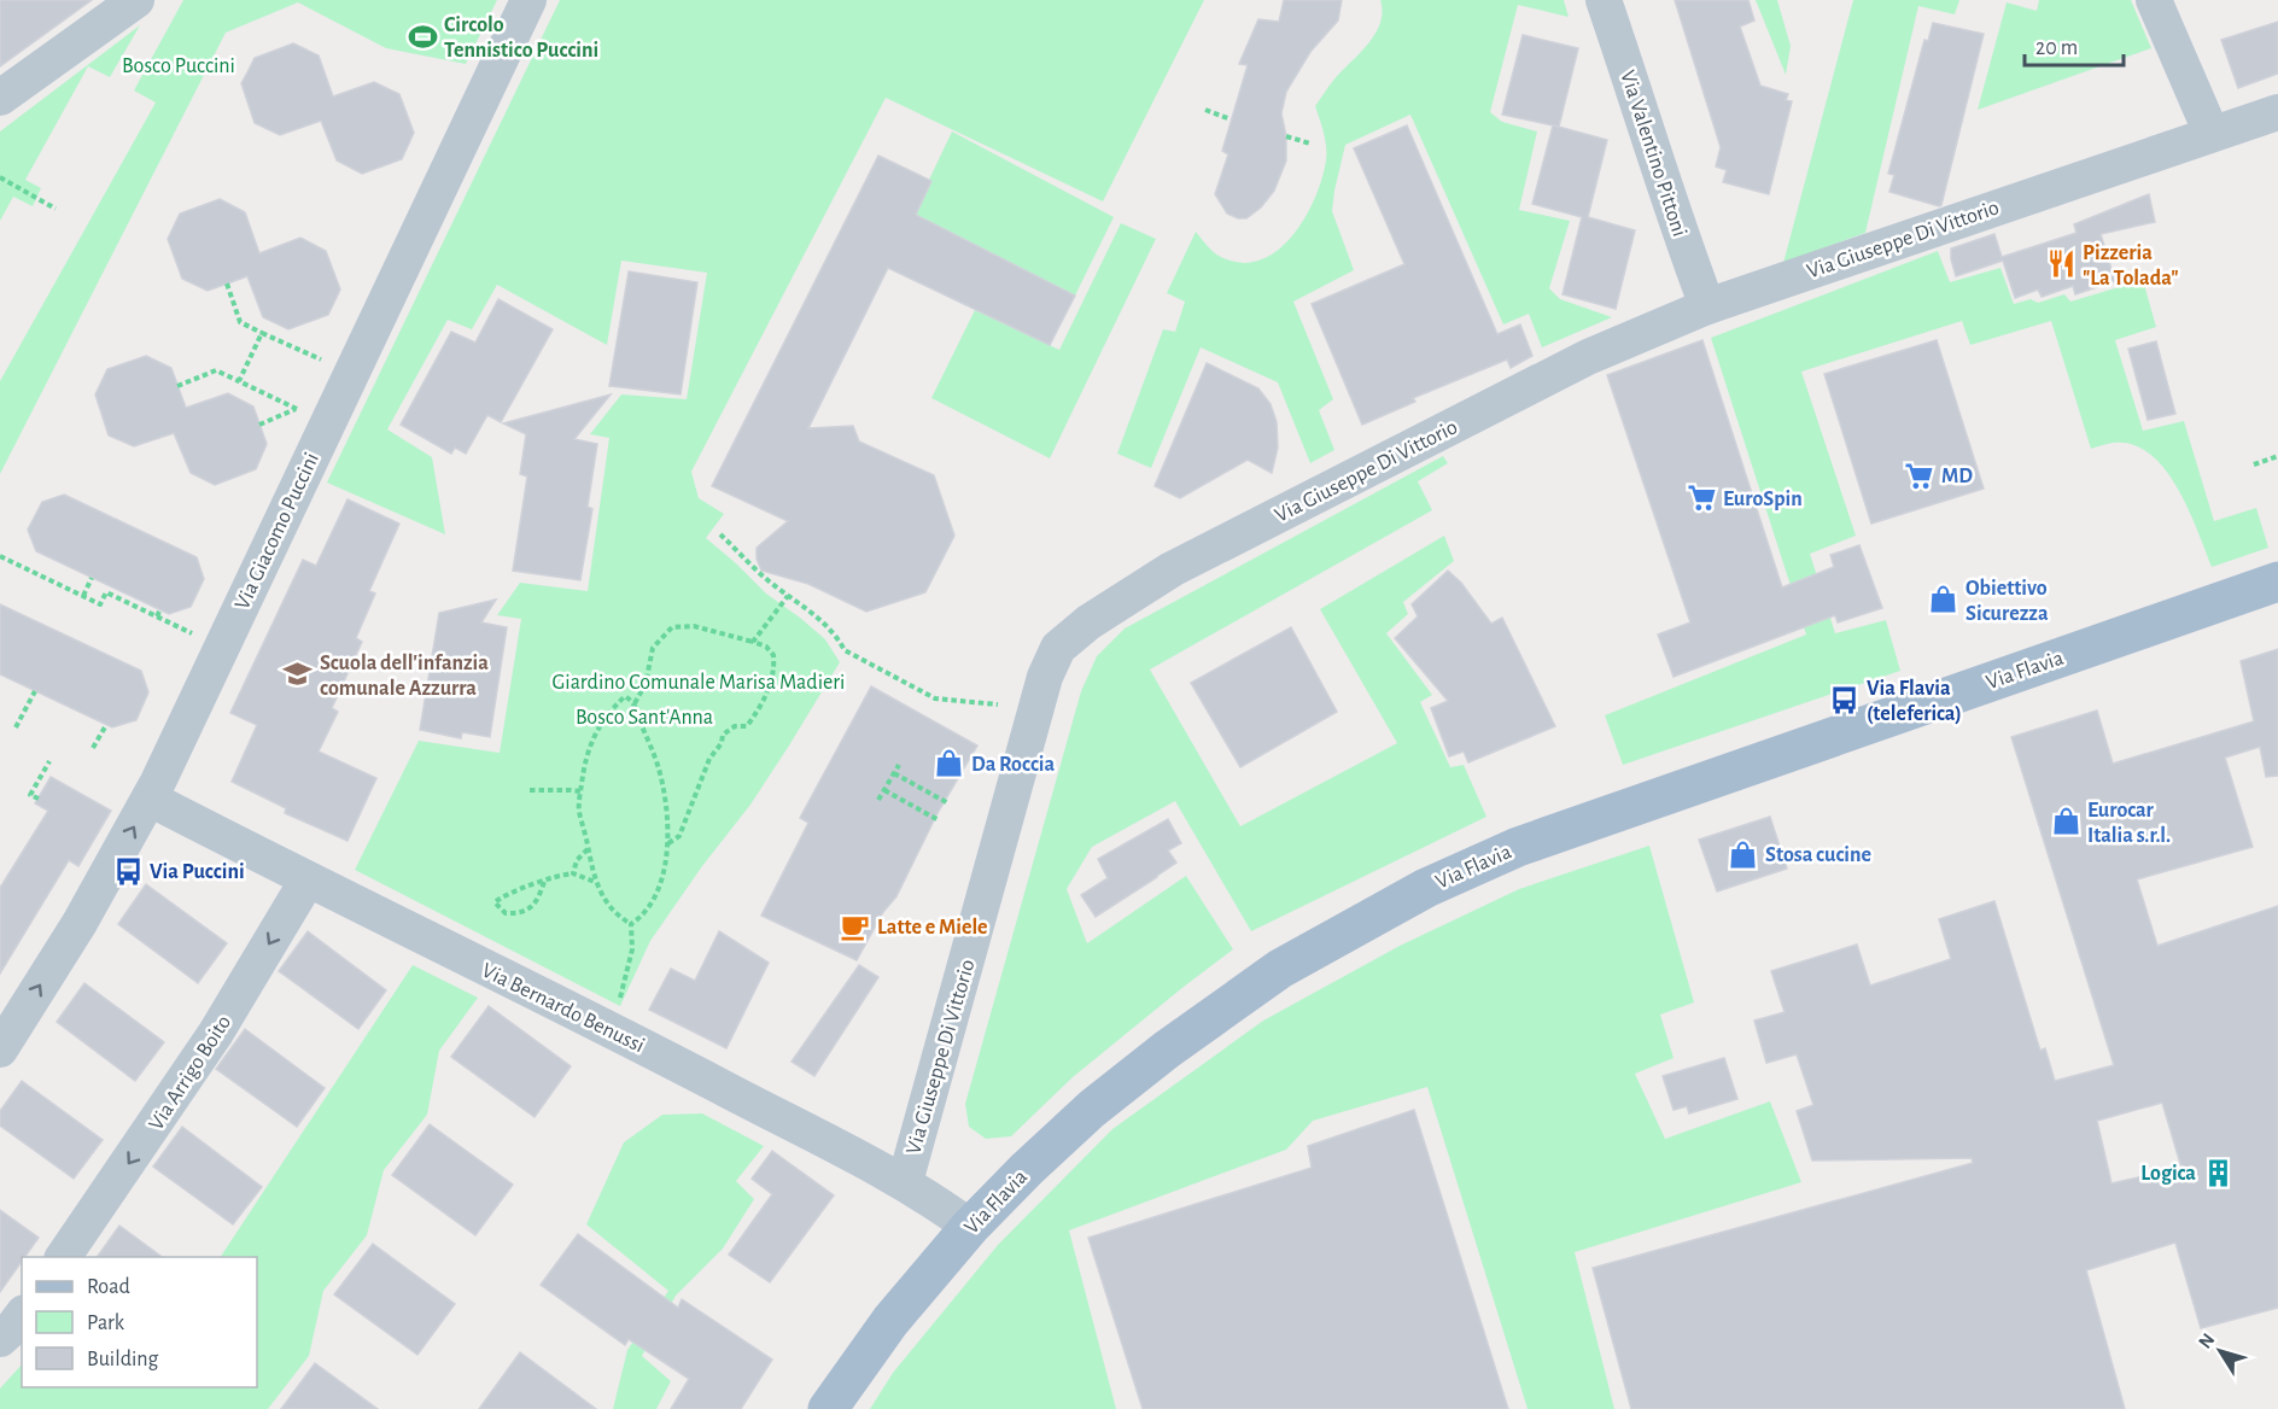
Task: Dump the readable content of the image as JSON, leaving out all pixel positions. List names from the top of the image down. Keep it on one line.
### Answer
{"streets":{"main road":["Via Flavia"],"street":["Via Valentino Pittoni","Via Giuseppe Di Vittorio","Via Giacomo Puccini","Via Bernardo Benussi","Via Arrigo Boito"]},"crossings":[["Via Valentino Pittoni","Via Giuseppe Di Vittorio"],["Via Giuseppe Di Vittorio","Via Bernardo Benussi"],["Via Giacomo Puccini","Via Bernardo Benussi"],["Via Flavia","Via Bernardo Benussi"],["Via Bernardo Benussi","Via Arrigo Boito"]],"one_way":["Via Arrigo Boito"],"parks":["Bosco Puccini","Giardino Comunale Marisa Madieri","Bosco Sant'Anna"],"places":{"sports":["Circolo Tennistico Puccini"],"restaurant":["Pizzeria \"La Tolada\""],"supermarket":["MD","EuroSpin"],"shop":["Obiettivo Sicurezza","Da Roccia","Eurocar Italia s.r.l.","Stosa cucine"],"school or university":["Scuola dell'infanzia comunale Azzurra"],"bus stop":["Via Flavia (teleferica)","Via Puccini"],"cafe":["Latte e Miele"],"building":["Logica"]},"legend":["Road","Park","Building"],"scale_bar":"20 m","north":"top left"}
